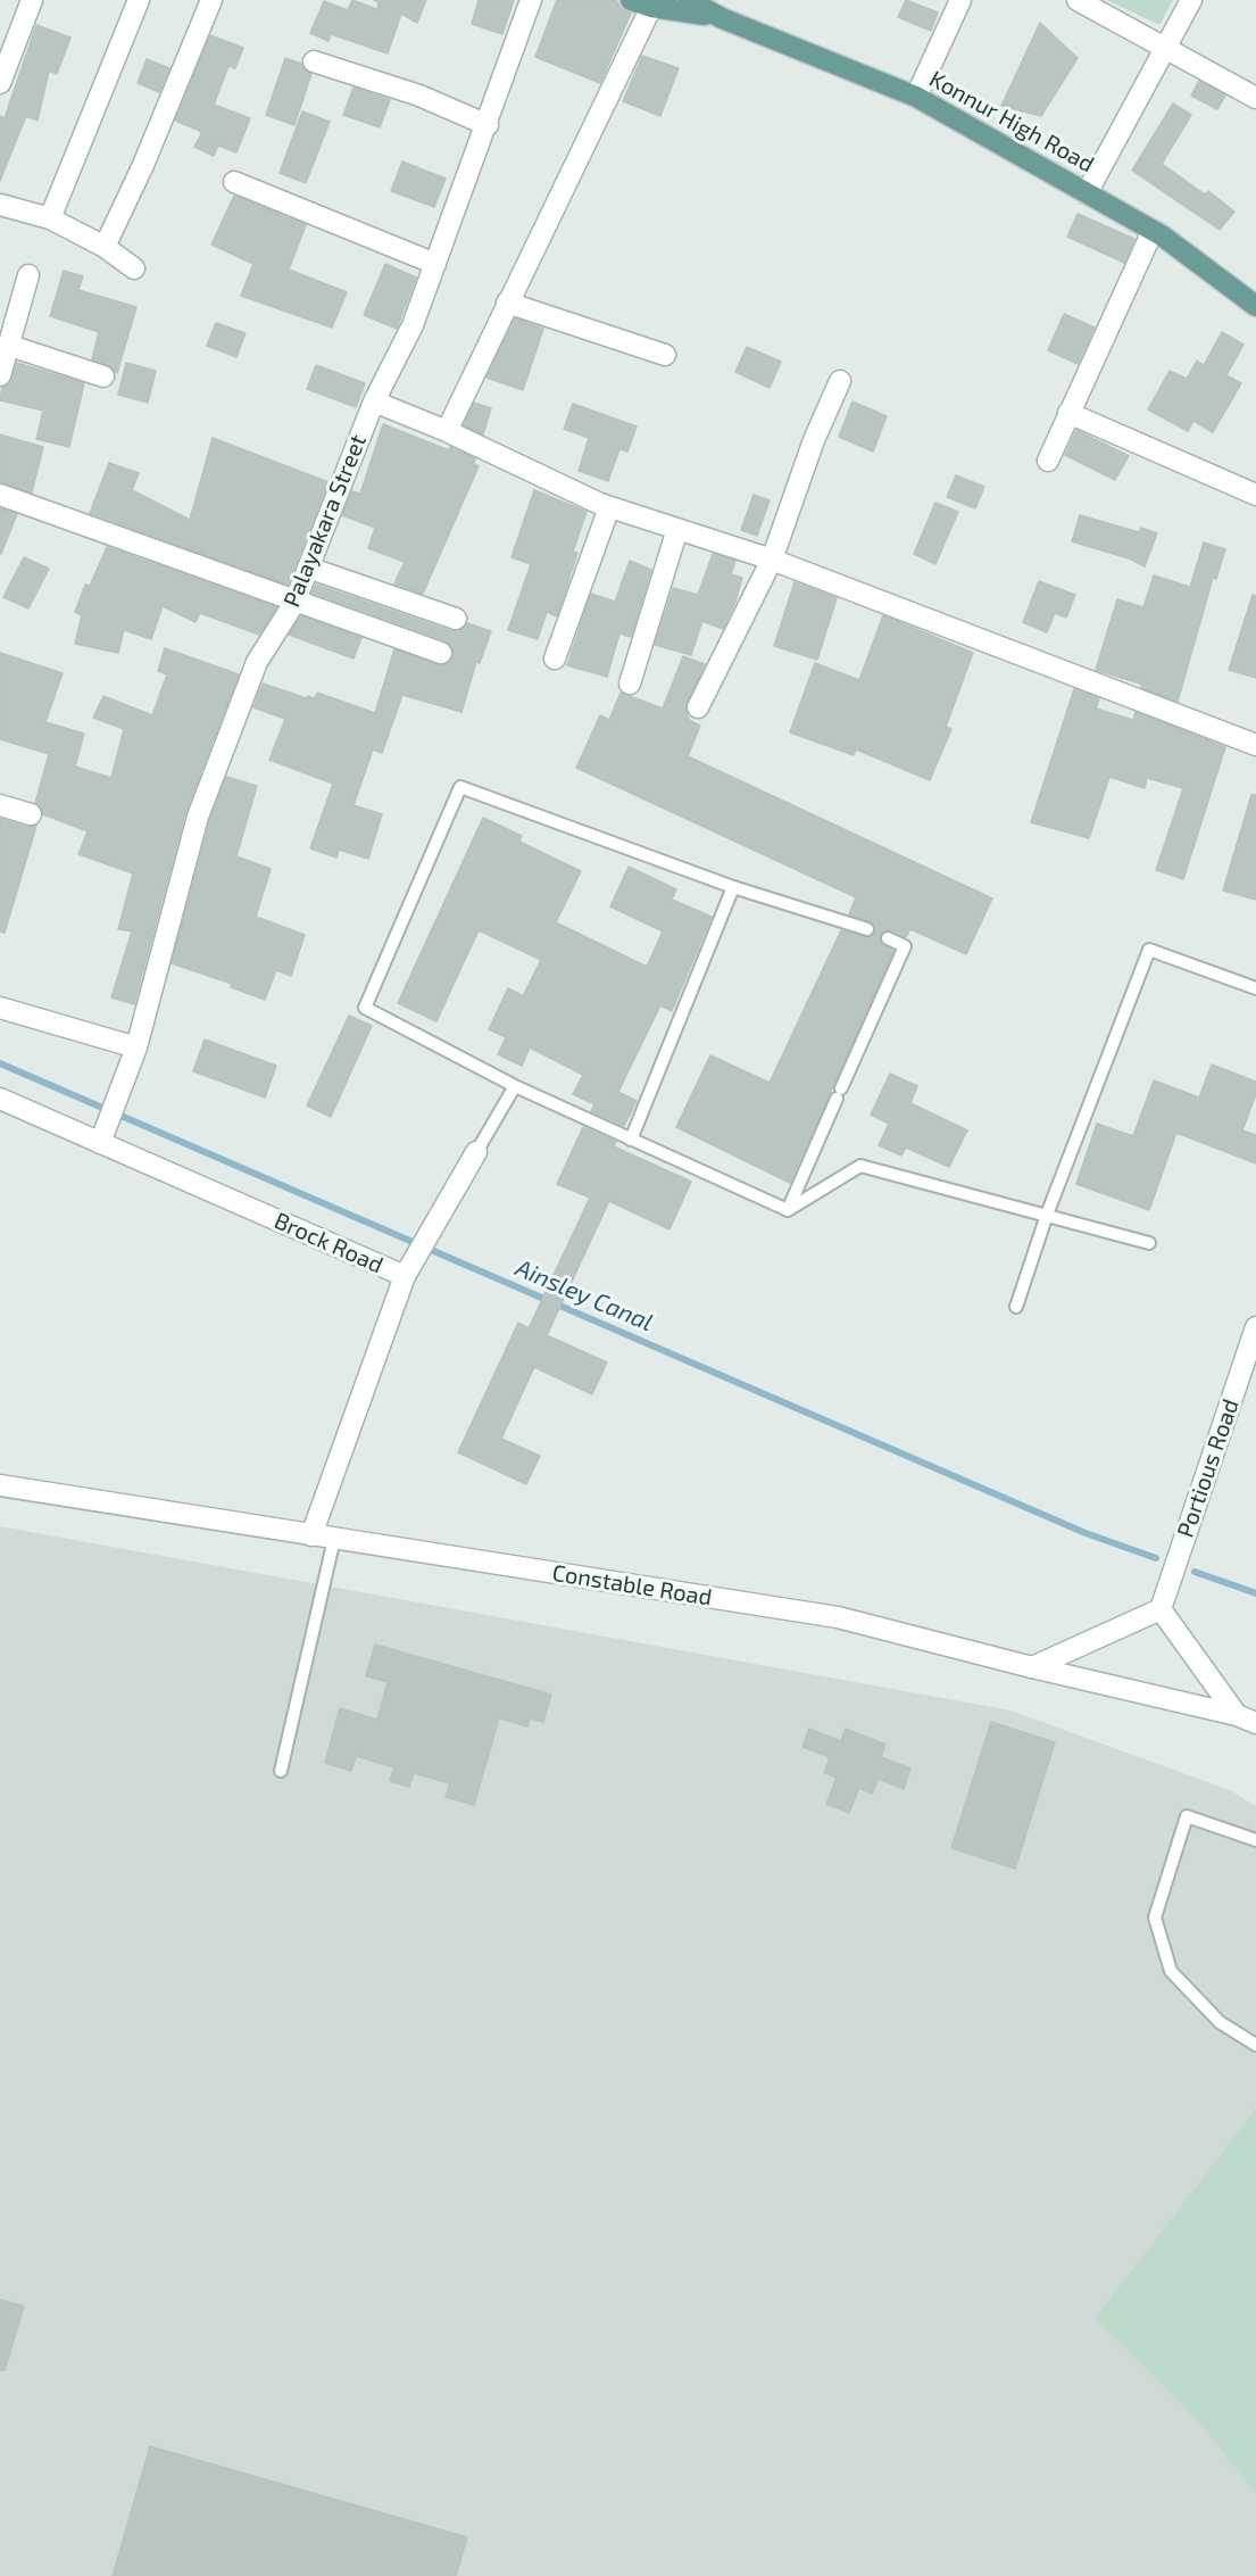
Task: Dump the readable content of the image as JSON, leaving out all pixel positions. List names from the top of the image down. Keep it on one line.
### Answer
{"streets":{"main road":["Konnur High Road"],"street":["Palayakara Street","Brock Road","Portious Road","Constable Road"]},"crossings":[["Palayakara Street","Brock Road"],["Brock Road","Constable Road"]],"water":["Ainsley Canal"]}
